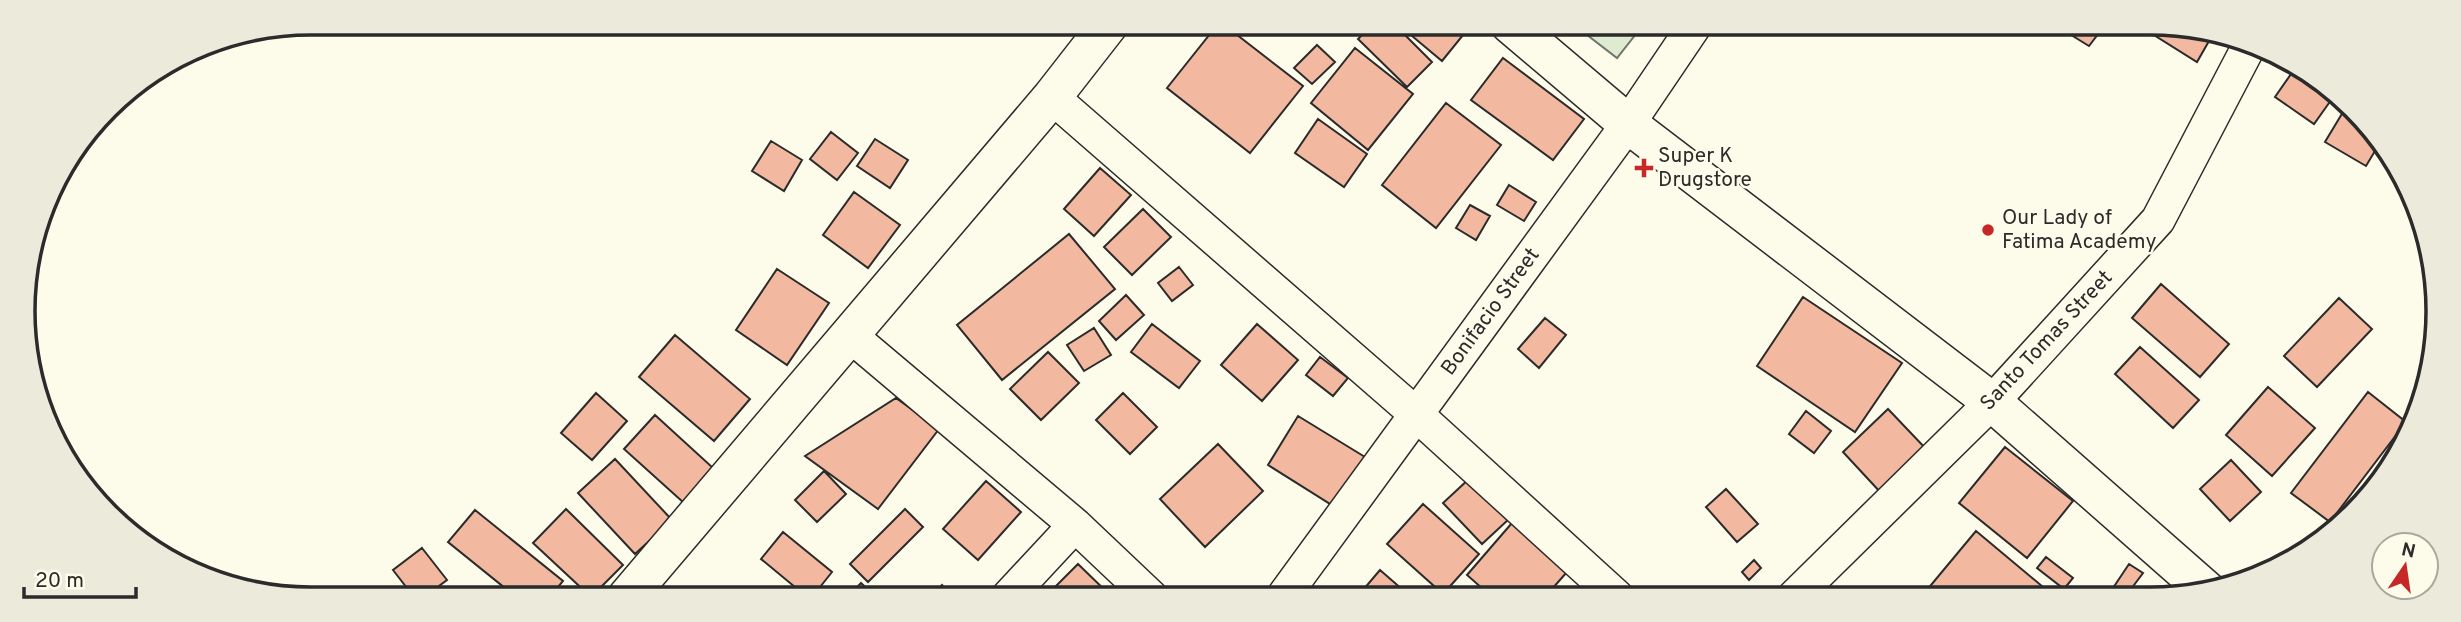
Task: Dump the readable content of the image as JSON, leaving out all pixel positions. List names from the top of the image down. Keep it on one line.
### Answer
{"streets":{"street":["Bonifacio Street","Santo Tomas Street"]},"places":{"health":["Super K Drugstore"],"other":["Our Lady of Fatima Academy"]},"scale_bar":"20 m","north":"top"}
